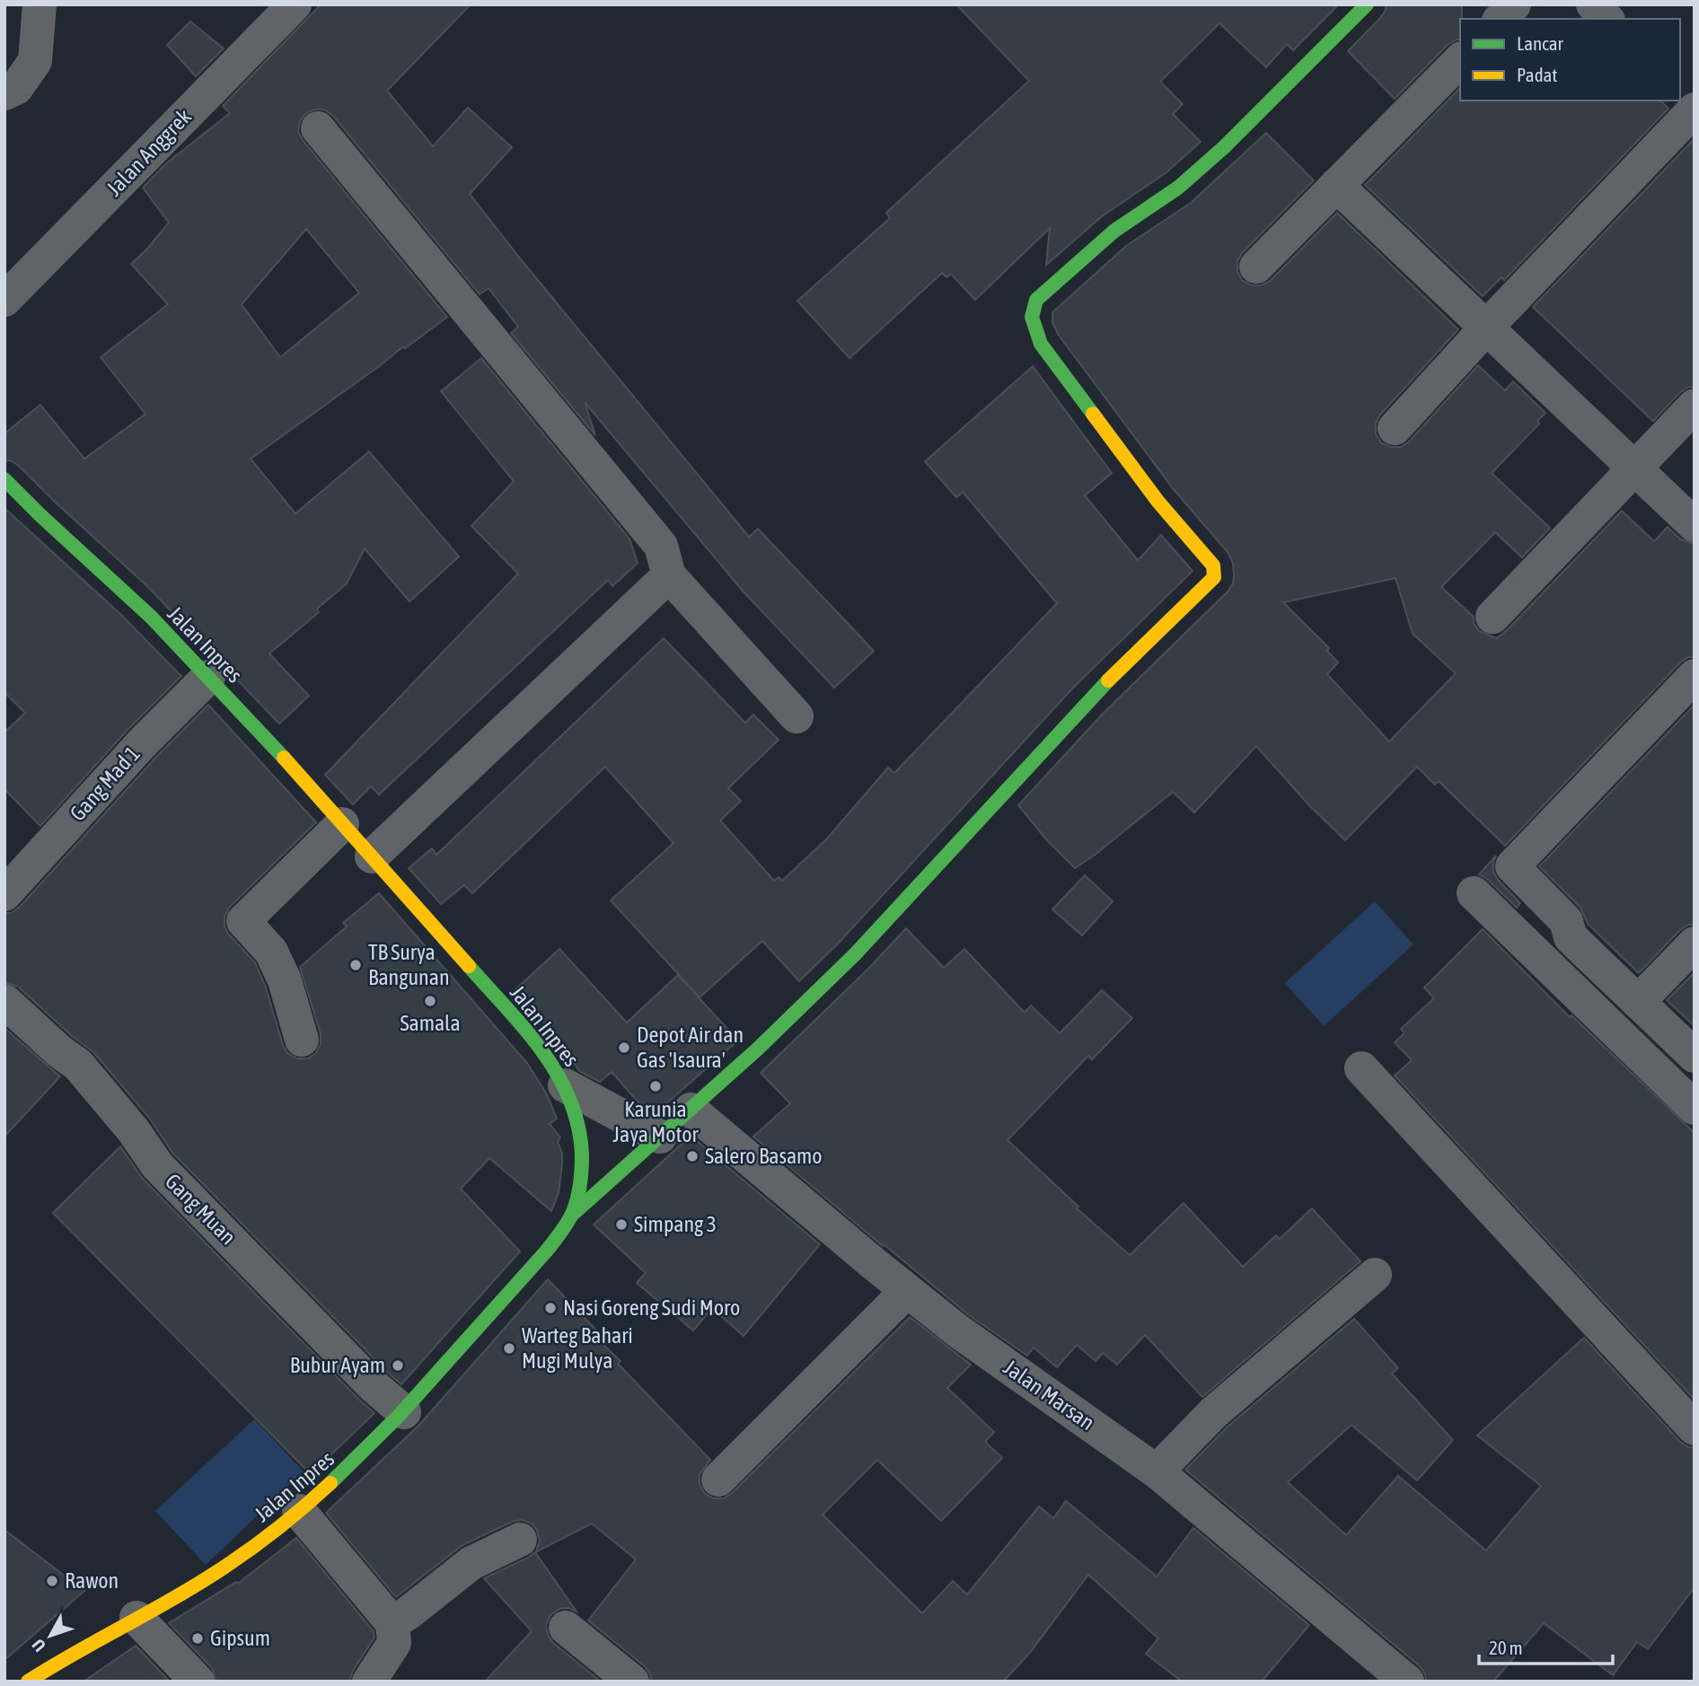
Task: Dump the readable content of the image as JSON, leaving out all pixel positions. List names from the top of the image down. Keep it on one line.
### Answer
{"streets":{"street":["Jalan Anggrek","Jalan Inpres","Gang Mad 1","Gang Muan","Jalan Marsan"]},"crossings":[["Jalan Inpres","Gang Mad 1"],["Jalan Inpres","Gang Muan"]],"places":["TB Surya Bangunan","Samala","Depot Air dan Gas 'Isaura'","Karunia Jaya Motor","Salero Basamo","Simpang 3","Nasi Goreng Sudi Moro","Warteg Bahari Mugi Mulya","Bubur Ayam","Rawon","Gipsum"],"legend":["Lancar","Padat"],"scale_bar":"20 m","north":"bottom left"}
